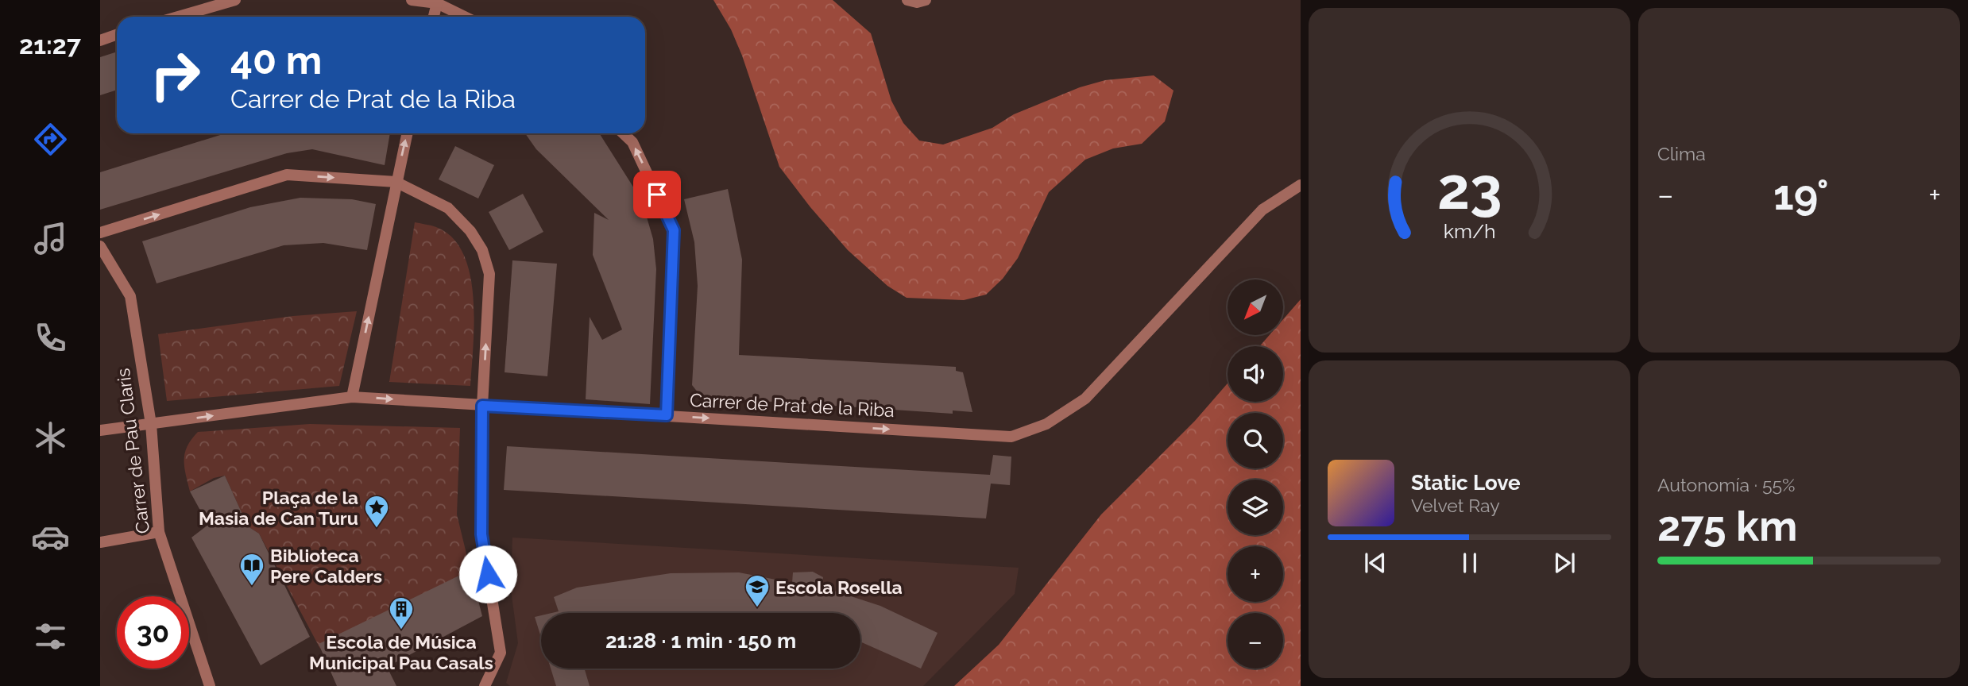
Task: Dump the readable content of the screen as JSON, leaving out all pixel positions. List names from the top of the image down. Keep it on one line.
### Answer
{"streets":{"street":["Carrer de Prat de la Riba","Carrer de Pau Claris"]},"crossings":[["Carrer de Prat de la Riba","Carrer de Pau Claris"]],"one_way":["Carrer de Prat de la Riba"],"places":{"place":["Plaça de la Masia de Can Turu"],"library":["Biblioteca Pere Calders"],"school or university":["Escola Rosella"],"building":["Escola de Música Municipal Pau Casals"]},"north":"bottom left","page":{"tabs":"21:27","tile":["Clima",["Autonomía · 55%","275 km"]],"turn":["40 m","Carrer de Prat de la Riba"],"heat":["−","19°","+"],"map_buttons":["+","−"],"song":["Static Love","Velvet Ray"],"limit":"30","trip":"21:28 · 1 min · 150 m","gauge":["23","km/h"]}}
